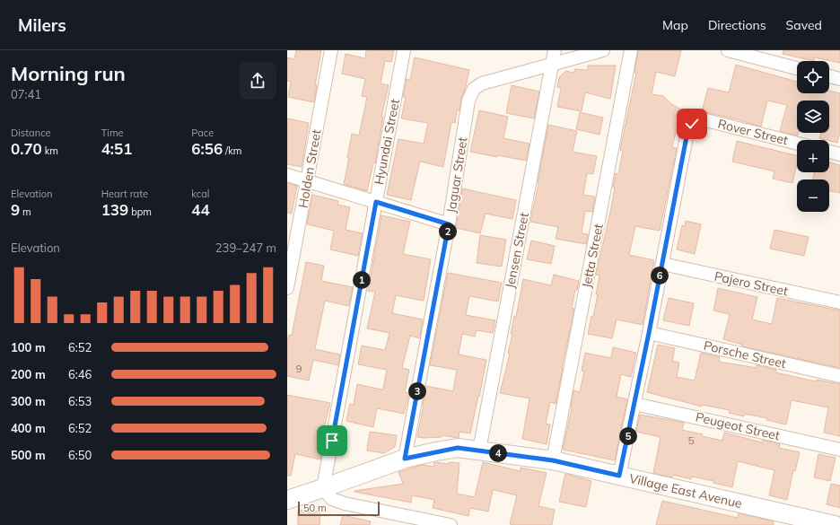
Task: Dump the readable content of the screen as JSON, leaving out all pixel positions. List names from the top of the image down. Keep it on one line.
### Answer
{"streets":{"street":["Rover Street","Hyundai Street","Holden Street","Jaguar Street","Jensen Street","Jetta Street","Pajero Street","Porsche Street","Peugeot Street","Village East Avenue"]},"crossings":[["Rover Street","Pajero Street"],["Hyundai Street","Village East Avenue"],["Jaguar Street","Jensen Street"],["Jaguar Street","Village East Avenue"],["Jensen Street","Village East Avenue"],["Jetta Street","Village East Avenue"]],"house_numbers":["9","5"],"scale_bar":"50 m","page":{"header":"Milers","nav":["Map","Directions","Saved"],"heading":["Morning run","07:41"],"map_buttons":["+","−"],"stats":[["Distance","0.70 km"],["Time","4:51"],["Pace","6:56 /km"],["Elevation","9 m"],["Heart rate","139 bpm"],["kcal","44"]],"pins":["2","6","1","3","5","4"],"chart":["Elevation","239–247 m"],"list":[{"name":"100 m","note":"6:52"},{"name":"200 m","note":"6:46"},{"name":"300 m","note":"6:53"},{"name":"400 m","note":"6:52"},{"name":"500 m","note":"6:50"}],"scale":"50 m"}}
